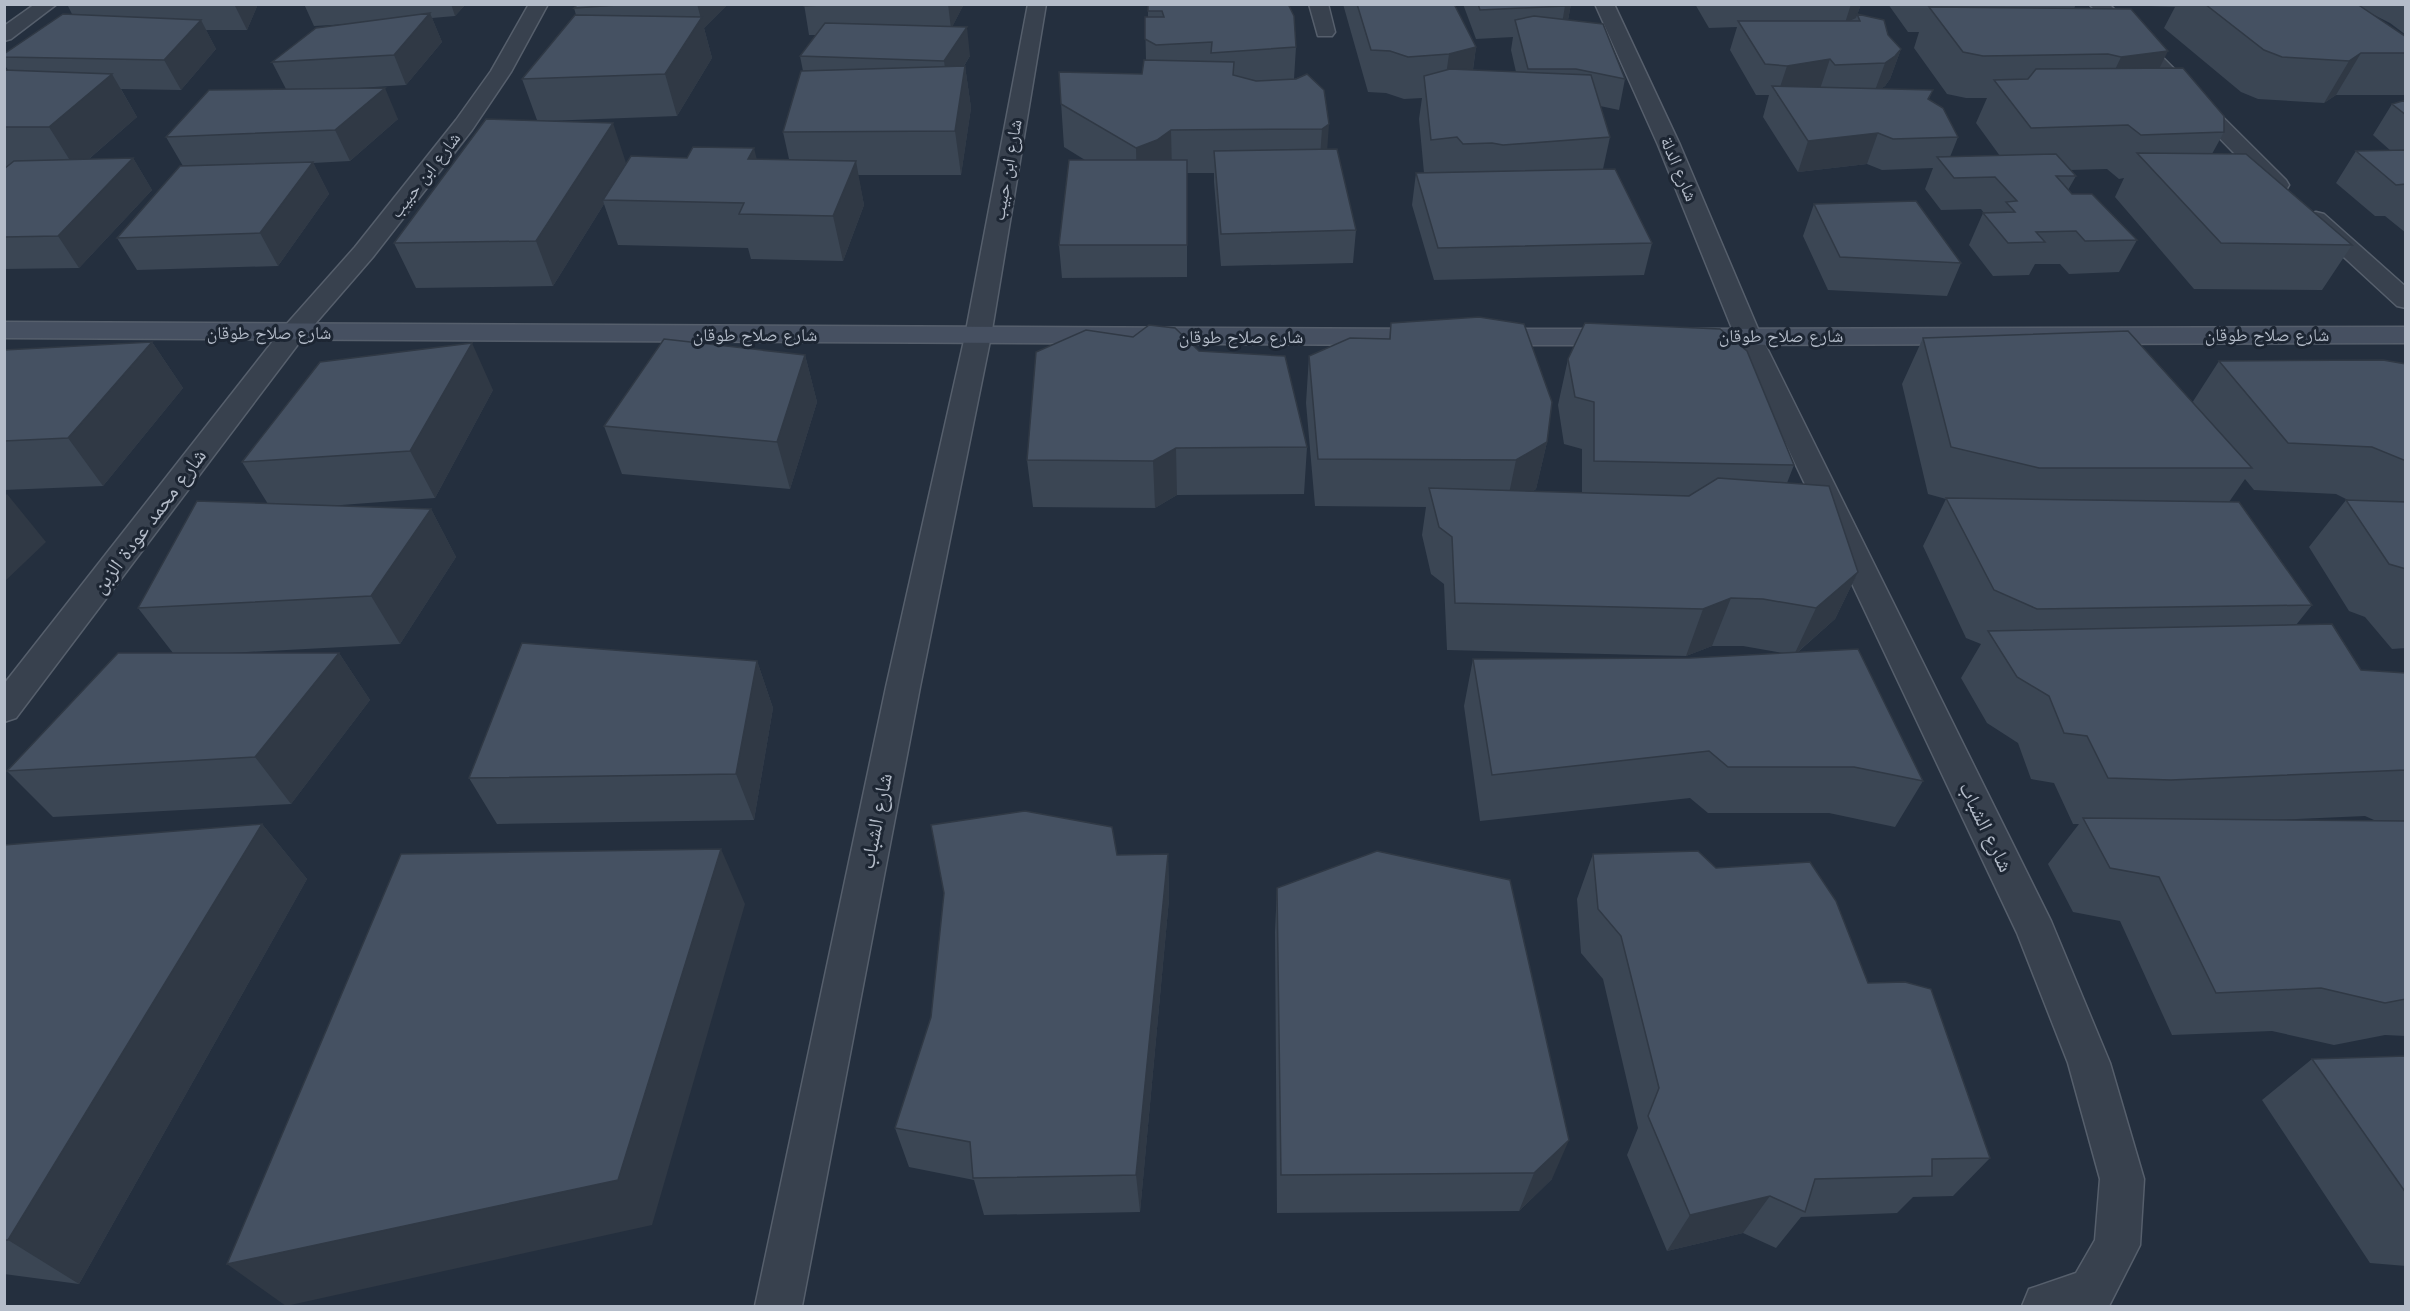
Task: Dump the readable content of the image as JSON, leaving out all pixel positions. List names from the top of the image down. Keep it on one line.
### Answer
{"streets":{"street":["شارع الدلة","شارع ابن حبيب","شارع صلاح طوقان","شارع محمد عودة الزبن","شارع الشباب"]},"crossings":[["شارع الدلة","شارع صلاح طوقان"],["شارع الدلة","شارع الشباب"],["شارع ابن حبيب","شارع صلاح طوقان"],["شارع ابن حبيب","شارع محمد عودة الزبن"],["شارع ابن حبيب","شارع الشباب"],["شارع صلاح طوقان","شارع محمد عودة الزبن"],["شارع صلاح طوقان","شارع الشباب"]]}
